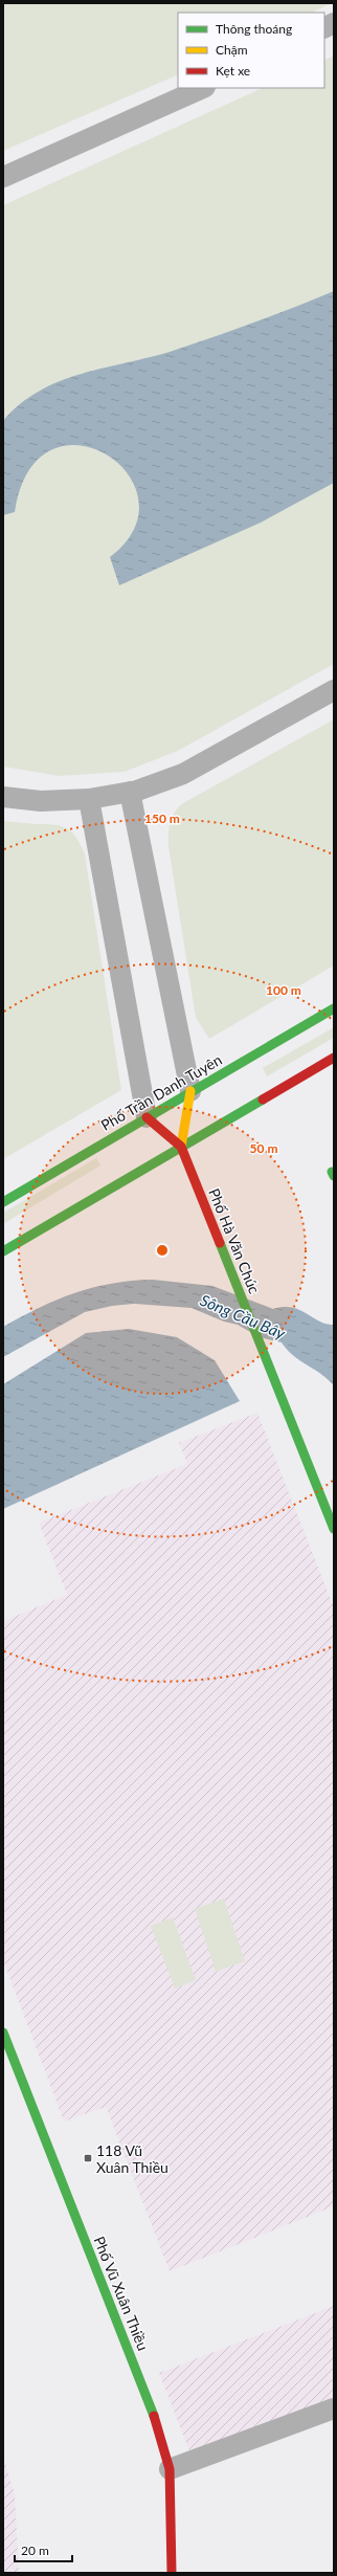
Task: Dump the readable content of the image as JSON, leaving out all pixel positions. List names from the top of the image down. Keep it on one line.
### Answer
{"streets":{"main road":["Phố Trần Danh Tuyên","Phố Hà Văn Chúc","Phố Vũ Xuân Thiều"]},"crossings":[["Phố Trần Danh Tuyên","Phố Hà Văn Chúc"]],"water":["Sông Cầu Bây"],"places":{"transit":["118 Vũ Xuân Thiều"]},"legend":["Thông thoáng","Chậm","Kẹt xe"],"scale_bar":"20 m","rings":["150 m","100 m","50 m"]}
